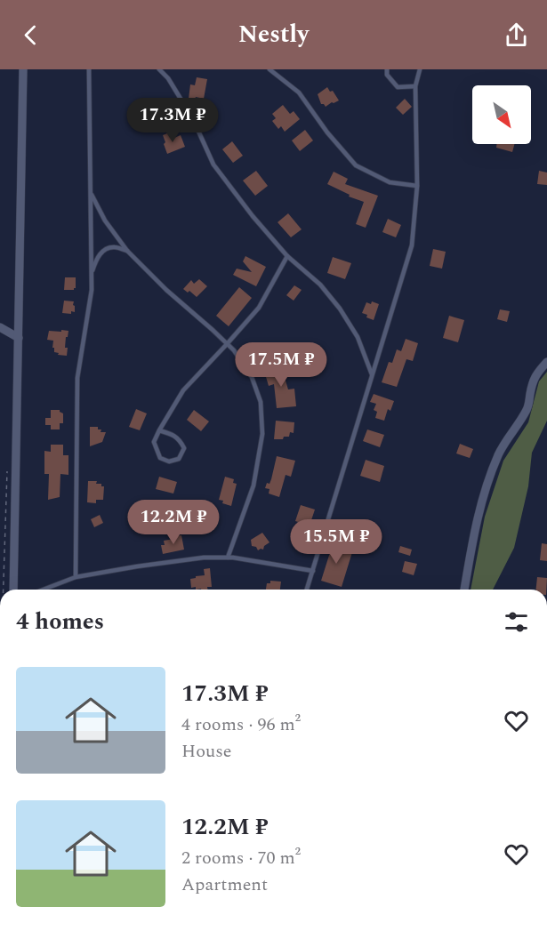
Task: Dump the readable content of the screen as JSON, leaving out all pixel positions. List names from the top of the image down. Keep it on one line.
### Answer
{"north":"bottom right","page":{"header":"Nestly","price":["17.3M ₽","17.5M ₽","12.2M ₽","15.5M ₽"],"heading":"4 homes","list":[{"name":"17.3M ₽","note":"4 rooms · 96 m² · House"},{"name":"12.2M ₽","note":"2 rooms · 70 m² · Apartment"}]}}
